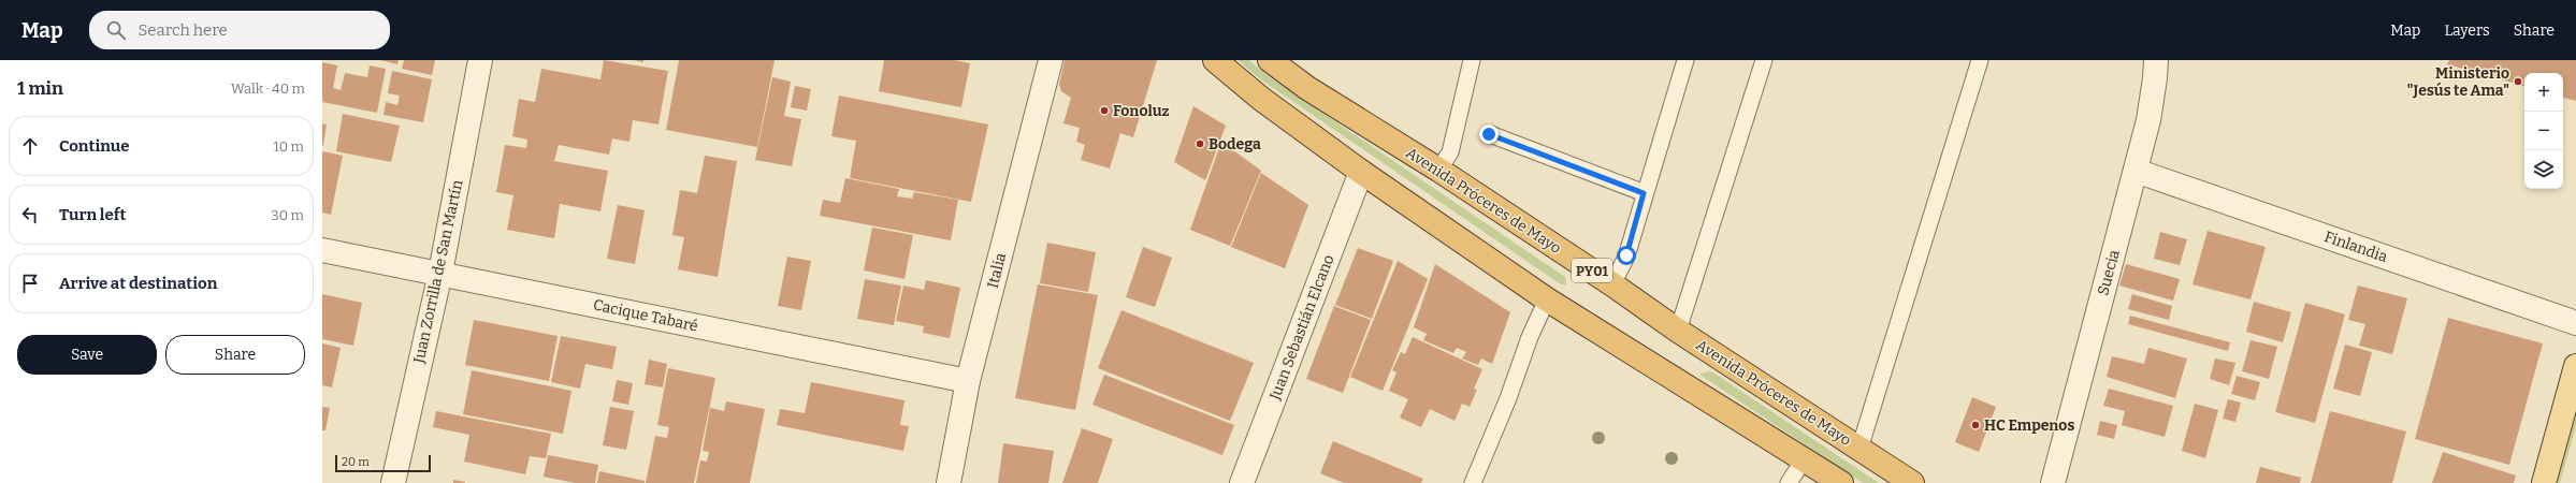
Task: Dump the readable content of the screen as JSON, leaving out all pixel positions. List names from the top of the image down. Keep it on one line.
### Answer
{"streets":{"highway":["Avenida Próceres de Mayo","PY01"],"street":["Finlandia","Italia","Juan Zorrilla de San Martín","Suecia","Cacique Tabaré","Juan Sebastián Elcano"]},"crossings":[["Finlandia","Suecia"],["Italia","Cacique Tabaré"],["Juan Zorrilla de San Martín","Cacique Tabaré"]],"places":["Ministerio \"Jesús te Ama\"","Fonoluz","Bodega","HC Empenos"],"scale_bar":"20 m","page":{"header":"Map","search":"Search here","nav":["Map","Layers","Share"],"heading":["1 min","Walk · 40 m"],"map_buttons":["+","−"],"list":[["Continue","10 m"],["Turn left","30 m"],"Arrive at destination"],"buttons":["Save","Share"],"scale":"20 m"}}
